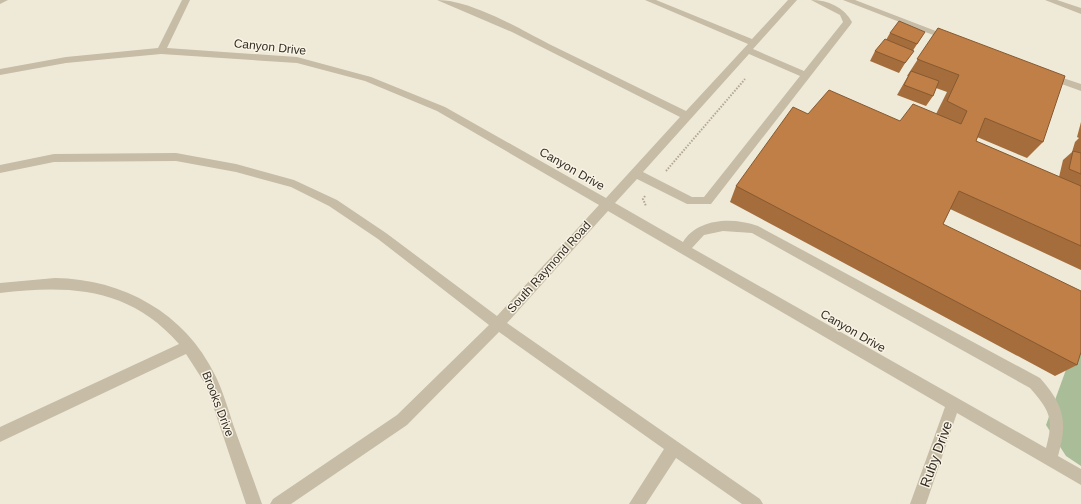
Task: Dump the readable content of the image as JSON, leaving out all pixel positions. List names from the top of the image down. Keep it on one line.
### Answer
{"streets":{"street":["Canyon Drive","South Raymond Road","Brooks Drive","Ruby Drive"]},"crossings":[["Canyon Drive","South Raymond Road"],["Canyon Drive","Ruby Drive"]]}
